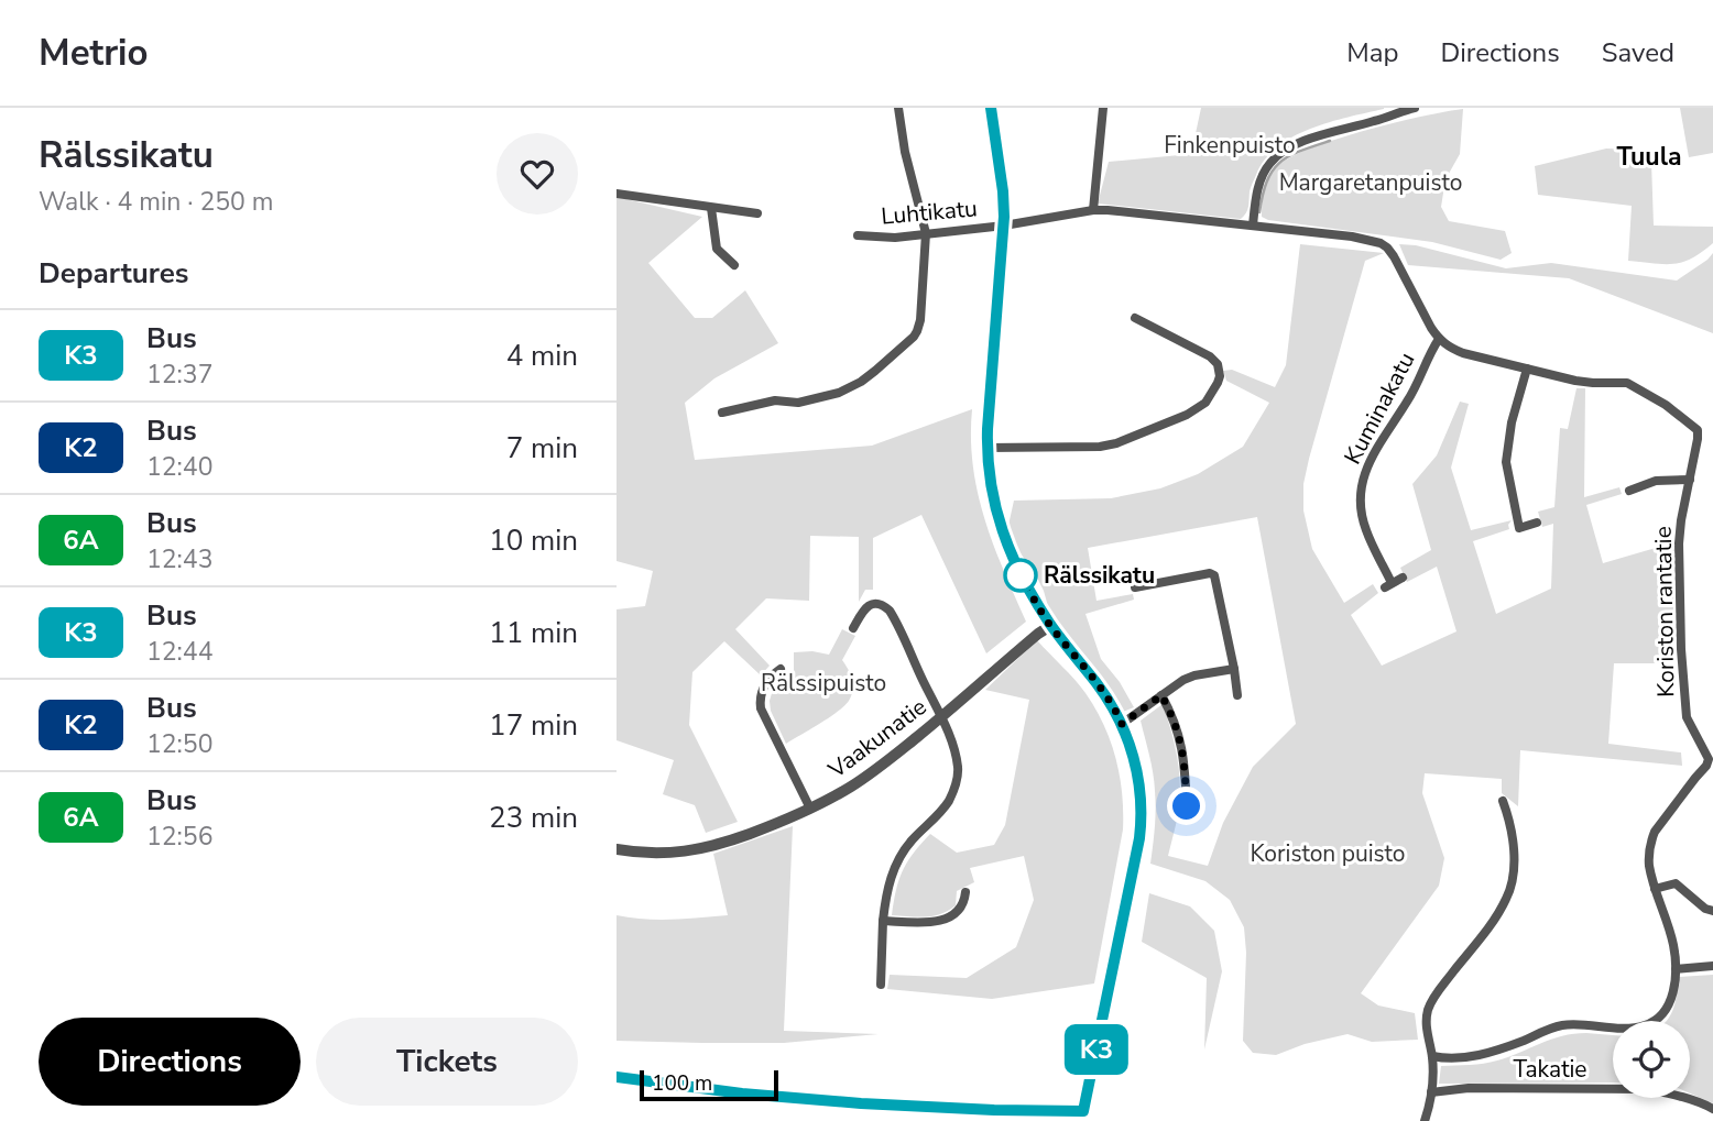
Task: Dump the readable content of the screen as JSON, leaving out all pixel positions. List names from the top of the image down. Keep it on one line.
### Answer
{"streets":{"street":["Luhtikatu","Kuminakatu","Koriston rantatie","Vaakunatie","Takatie"]},"crossings":[["Kuminakatu","Koriston rantatie"]],"districts":["Tuula"],"parks":["Finkenpuisto","Margaretanpuisto","Rälssipuisto","Koriston puisto"],"places":["Rälssikatu"],"lines":["bus line K3"],"scale_bar":"100 m","page":{"header":"Metrio","nav":["Map","Directions","Saved"],"heading":[["Rälssikatu","Walk · 4 min · 250 m"],"Departures"],"on_map":"K3","list":[{"mark":"K3","name":"Bus","note":"12:37","value":"4 min"},{"mark":"K2","name":"Bus","note":"12:40","value":"7 min"},{"mark":"6A","name":"Bus","note":"12:43","value":"10 min"},{"mark":"K3","name":"Bus","note":"12:44","value":"11 min"},{"mark":"K2","name":"Bus","note":"12:50","value":"17 min"},{"mark":"6A","name":"Bus","note":"12:56","value":"23 min"}],"buttons":["Directions","Tickets"],"scale":"100 m"}}
